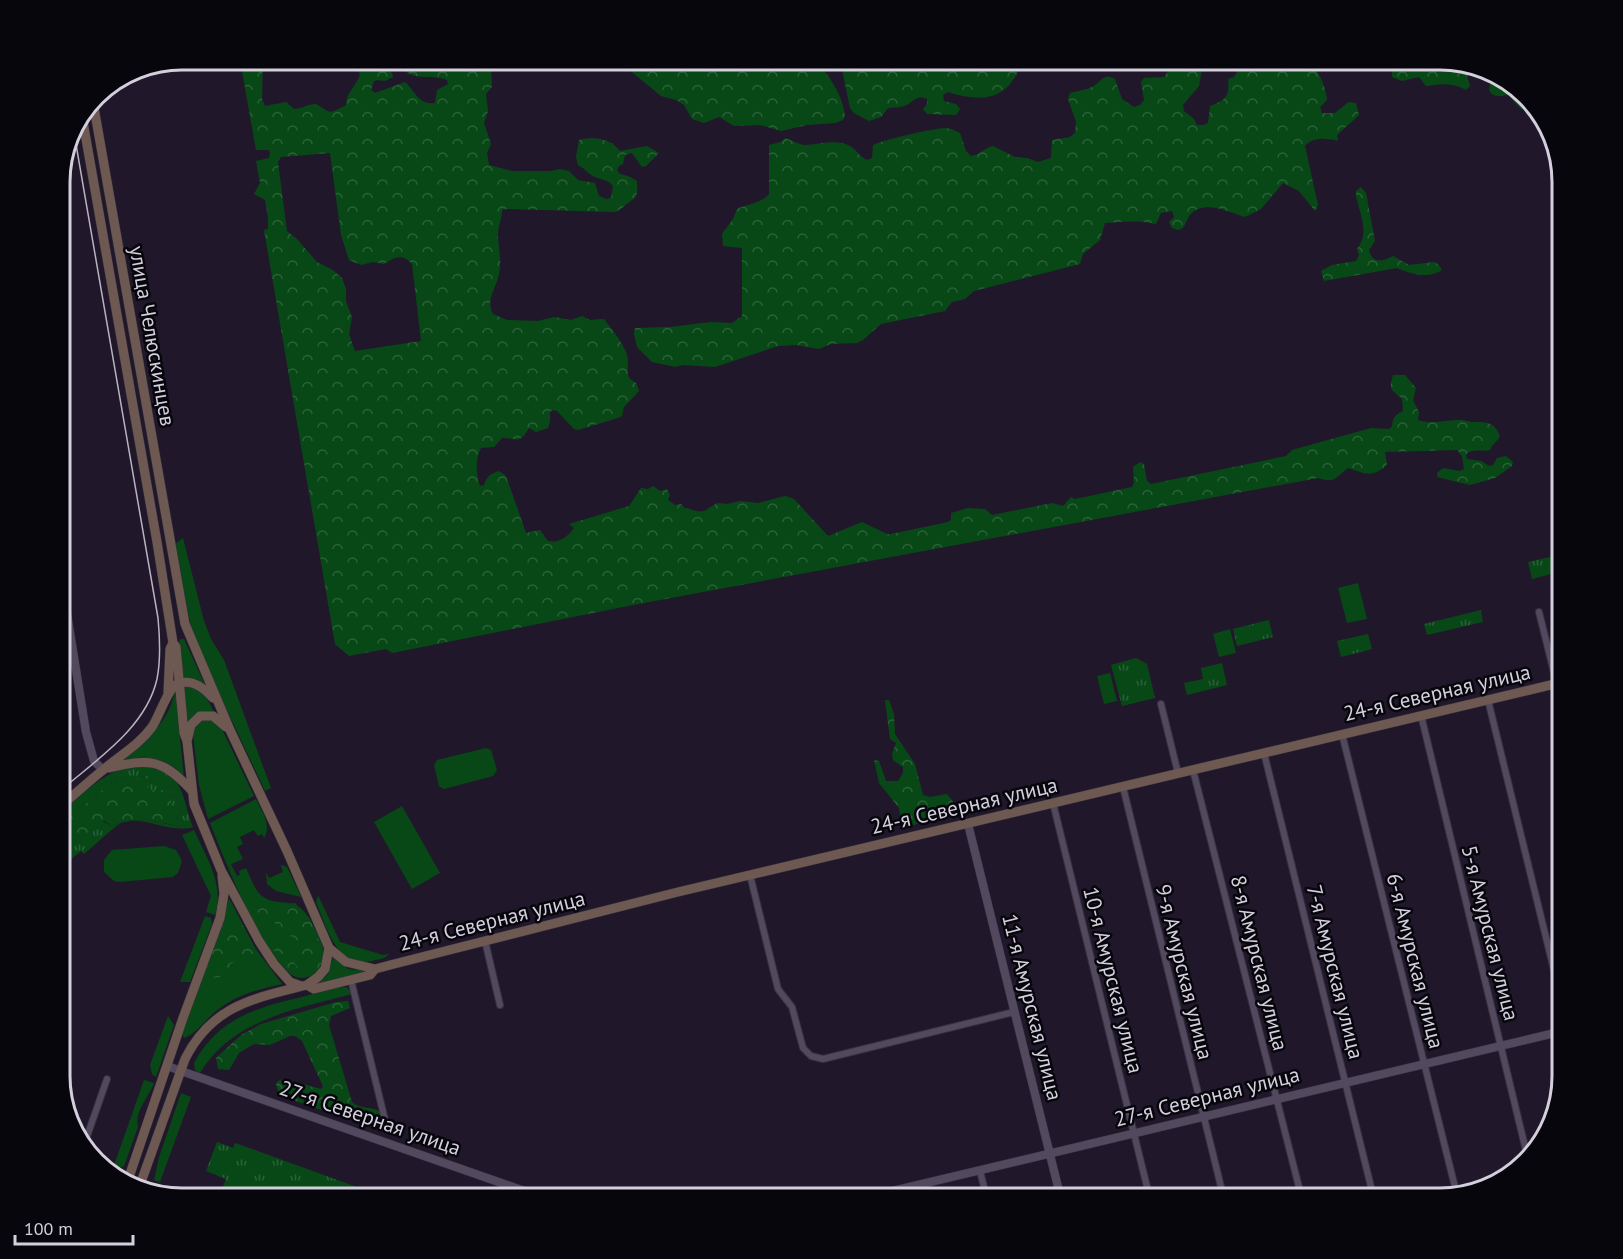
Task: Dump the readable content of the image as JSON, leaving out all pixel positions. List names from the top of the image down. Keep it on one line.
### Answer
{"streets":{"main road":["улица Челюскинцев","24-я Северная улица"],"street":["5-я Амурская улица","6-я Амурская улица","8-я Амурская улица","9-я Амурская улица","7-я Амурская улица","10-я Амурская улица","11-я Амурская улица","27-я Северная улица"]},"crossings":[["улица Челюскинцев","24-я Северная улица"],["24-я Северная улица","5-я Амурская улица"],["24-я Северная улица","6-я Амурская улица"],["24-я Северная улица","8-я Амурская улица"],["24-я Северная улица","9-я Амурская улица"],["24-я Северная улица","7-я Амурская улица"],["24-я Северная улица","10-я Амурская улица"],["24-я Северная улица","11-я Амурская улица"],["24-я Северная улица","27-я Северная улица"],["5-я Амурская улица","27-я Северная улица"],["6-я Амурская улица","27-я Северная улица"],["8-я Амурская улица","27-я Северная улица"],["9-я Амурская улица","27-я Северная улица"],["7-я Амурская улица","27-я Северная улица"],["10-я Амурская улица","27-я Северная улица"],["11-я Амурская улица","27-я Северная улица"]],"scale_bar":"100 m"}
